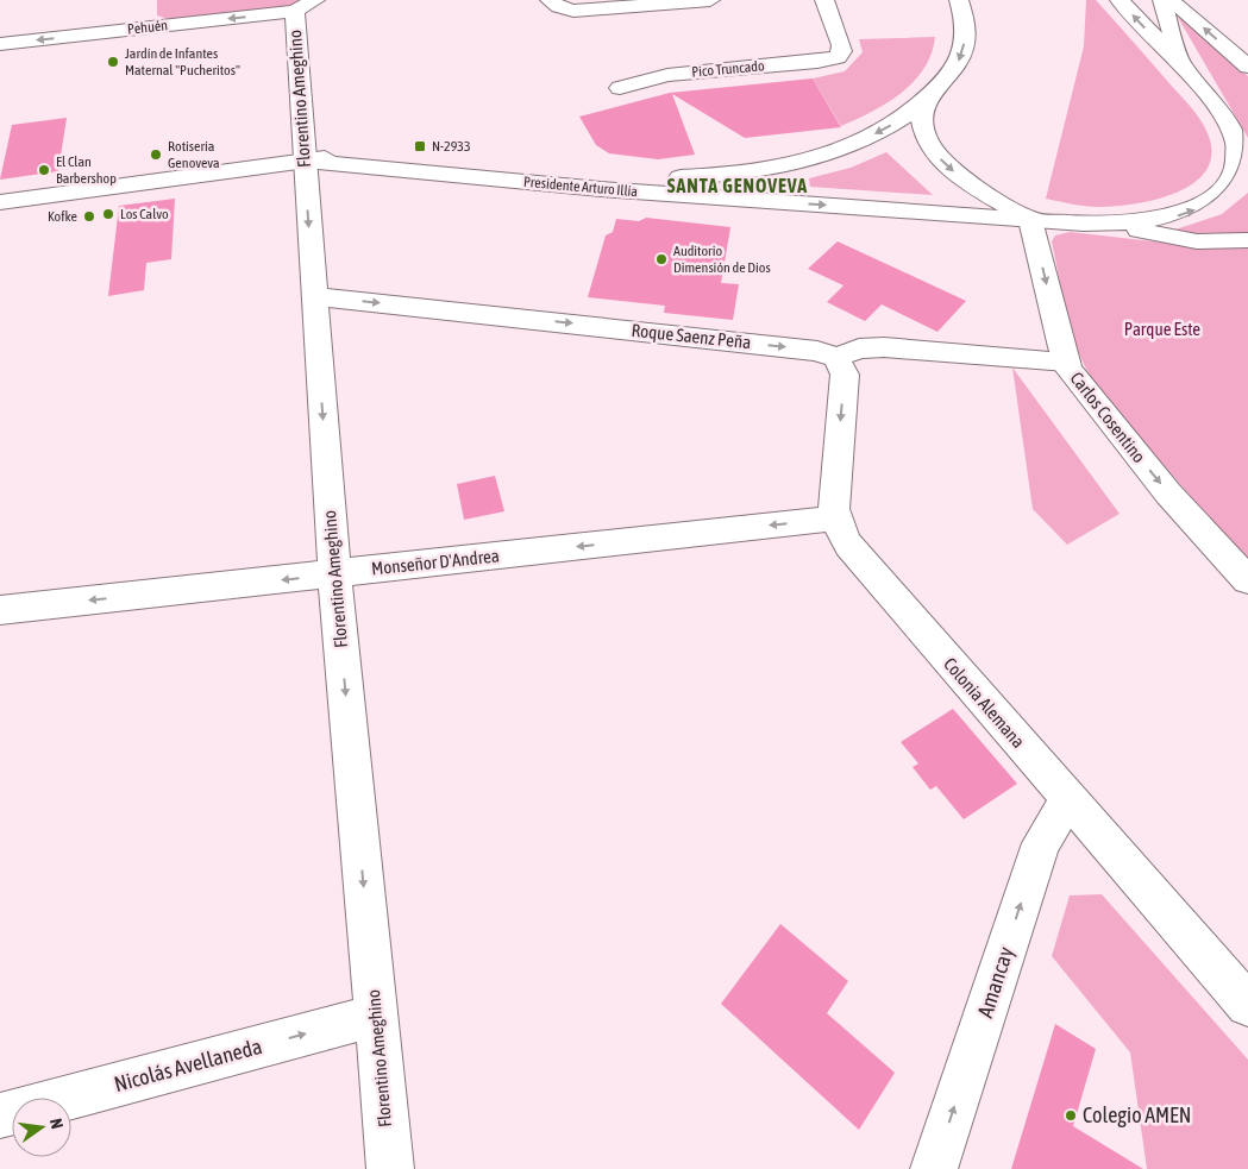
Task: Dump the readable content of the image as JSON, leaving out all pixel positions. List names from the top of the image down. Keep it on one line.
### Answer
{"streets":{"street":["Pehuén","Pico Truncado","Florentino Ameghino","Presidente Arturo Illia","Roque Saenz Peña","Carlos Cosentino","Monseñor D'Andrea","Colonia Alemana","Amancay","Nicolás Avellaneda"]},"crossings":[["Pehuén","Florentino Ameghino"],["Florentino Ameghino","Presidente Arturo Illia"],["Florentino Ameghino","Roque Saenz Peña"],["Florentino Ameghino","Monseñor D'Andrea"],["Florentino Ameghino","Nicolás Avellaneda"],["Presidente Arturo Illia","Carlos Cosentino"],["Roque Saenz Peña","Colonia Alemana"],["Monseñor D'Andrea","Colonia Alemana"],["Colonia Alemana","Amancay"]],"one_way":["Pehuén","Florentino Ameghino","Roque Saenz Peña","Carlos Cosentino","Monseñor D'Andrea","Amancay","Nicolás Avellaneda"],"districts":["SANTA GENOVEVA"],"parks":["Parque Este"],"places":{"other":["Jardín de Infantes Maternal \"Pucheritos\"","Rotisería Genoveva","El Clan Barbershop","Los Calvo","Kofke","Auditorio Dimensión de Dios","Colegio AMEN"],"transit":["N-2933"]},"north":"right"}
